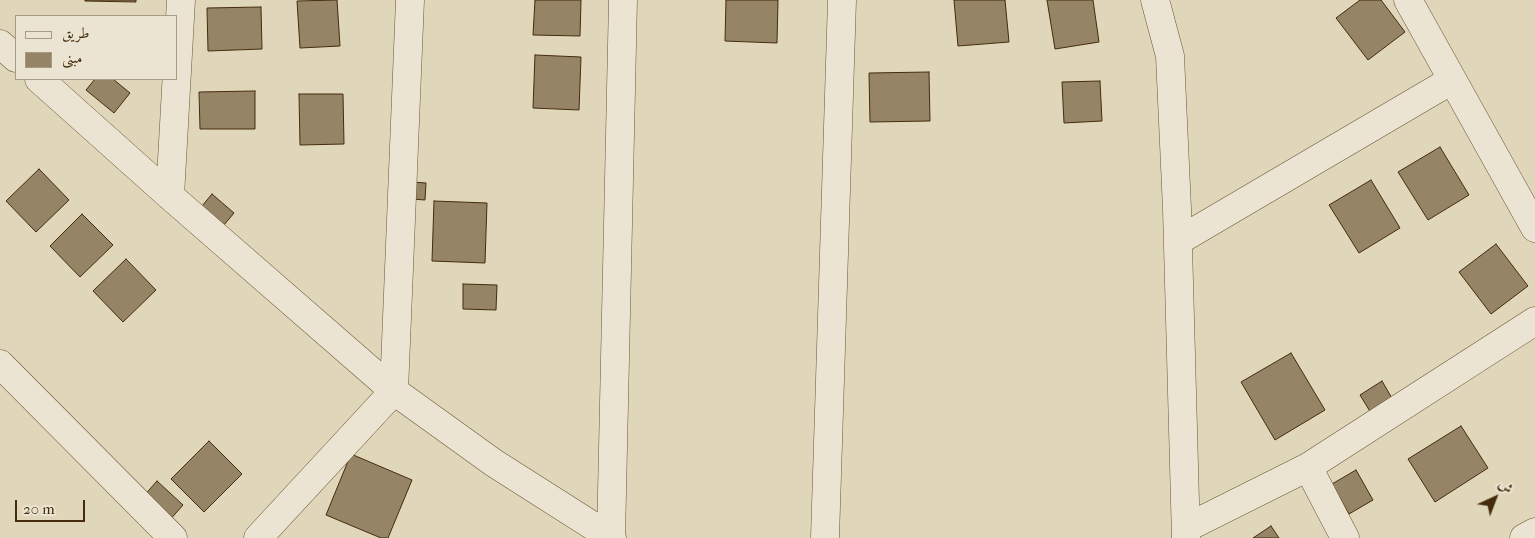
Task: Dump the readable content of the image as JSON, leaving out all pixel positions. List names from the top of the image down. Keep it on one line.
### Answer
{"legend":["طريق","مبنى"],"scale_bar":"20 m","north":"top right"}
